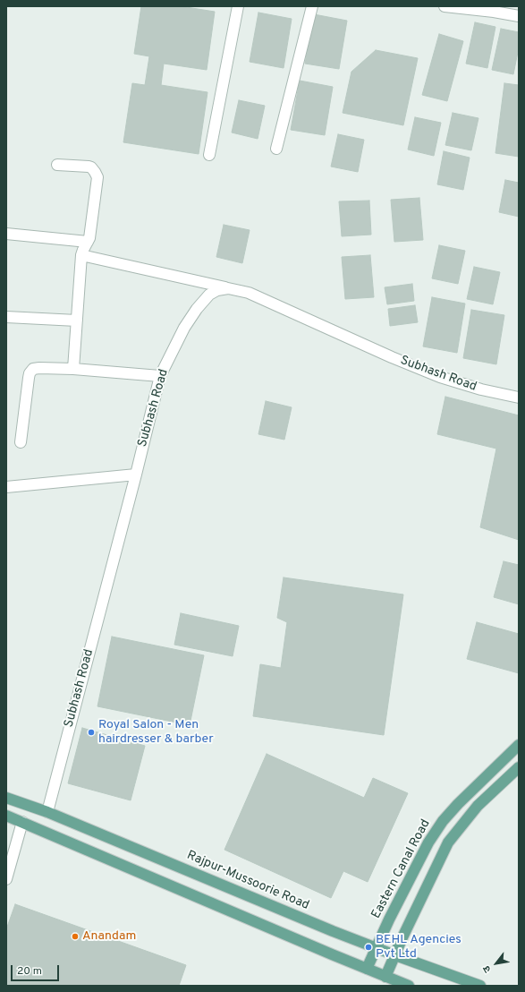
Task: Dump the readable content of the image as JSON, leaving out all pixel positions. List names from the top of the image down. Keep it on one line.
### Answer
{"streets":{"main road":["Eastern Canal Road","Rajpur-Mussoorie Road"],"street":["Subhash Road"]},"crossings":[["Subhash Road","Rajpur-Mussoorie Road"],["Eastern Canal Road","Rajpur-Mussoorie Road"]],"places":["Royal Salon - Men hairdresser & barber","Anandam","BEHL Agencies Pvt Ltd"],"scale_bar":"20 m","north":"bottom left"}
